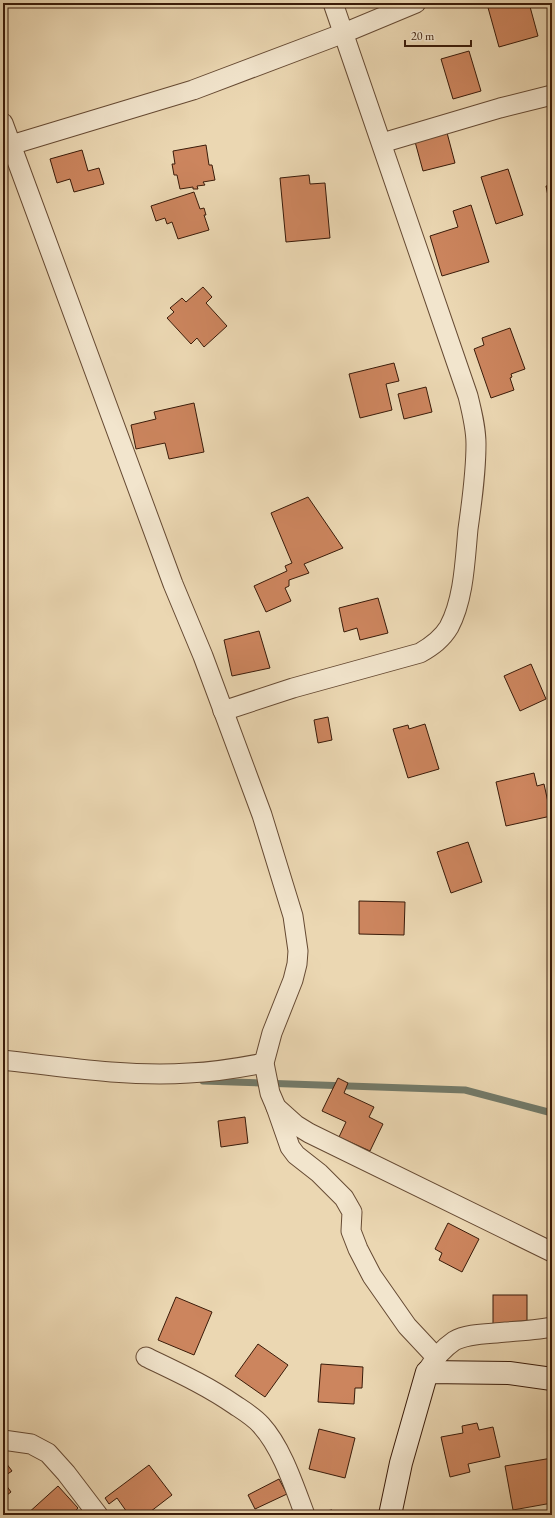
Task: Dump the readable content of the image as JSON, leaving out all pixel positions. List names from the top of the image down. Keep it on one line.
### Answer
{"scale_bar":"20 m"}
